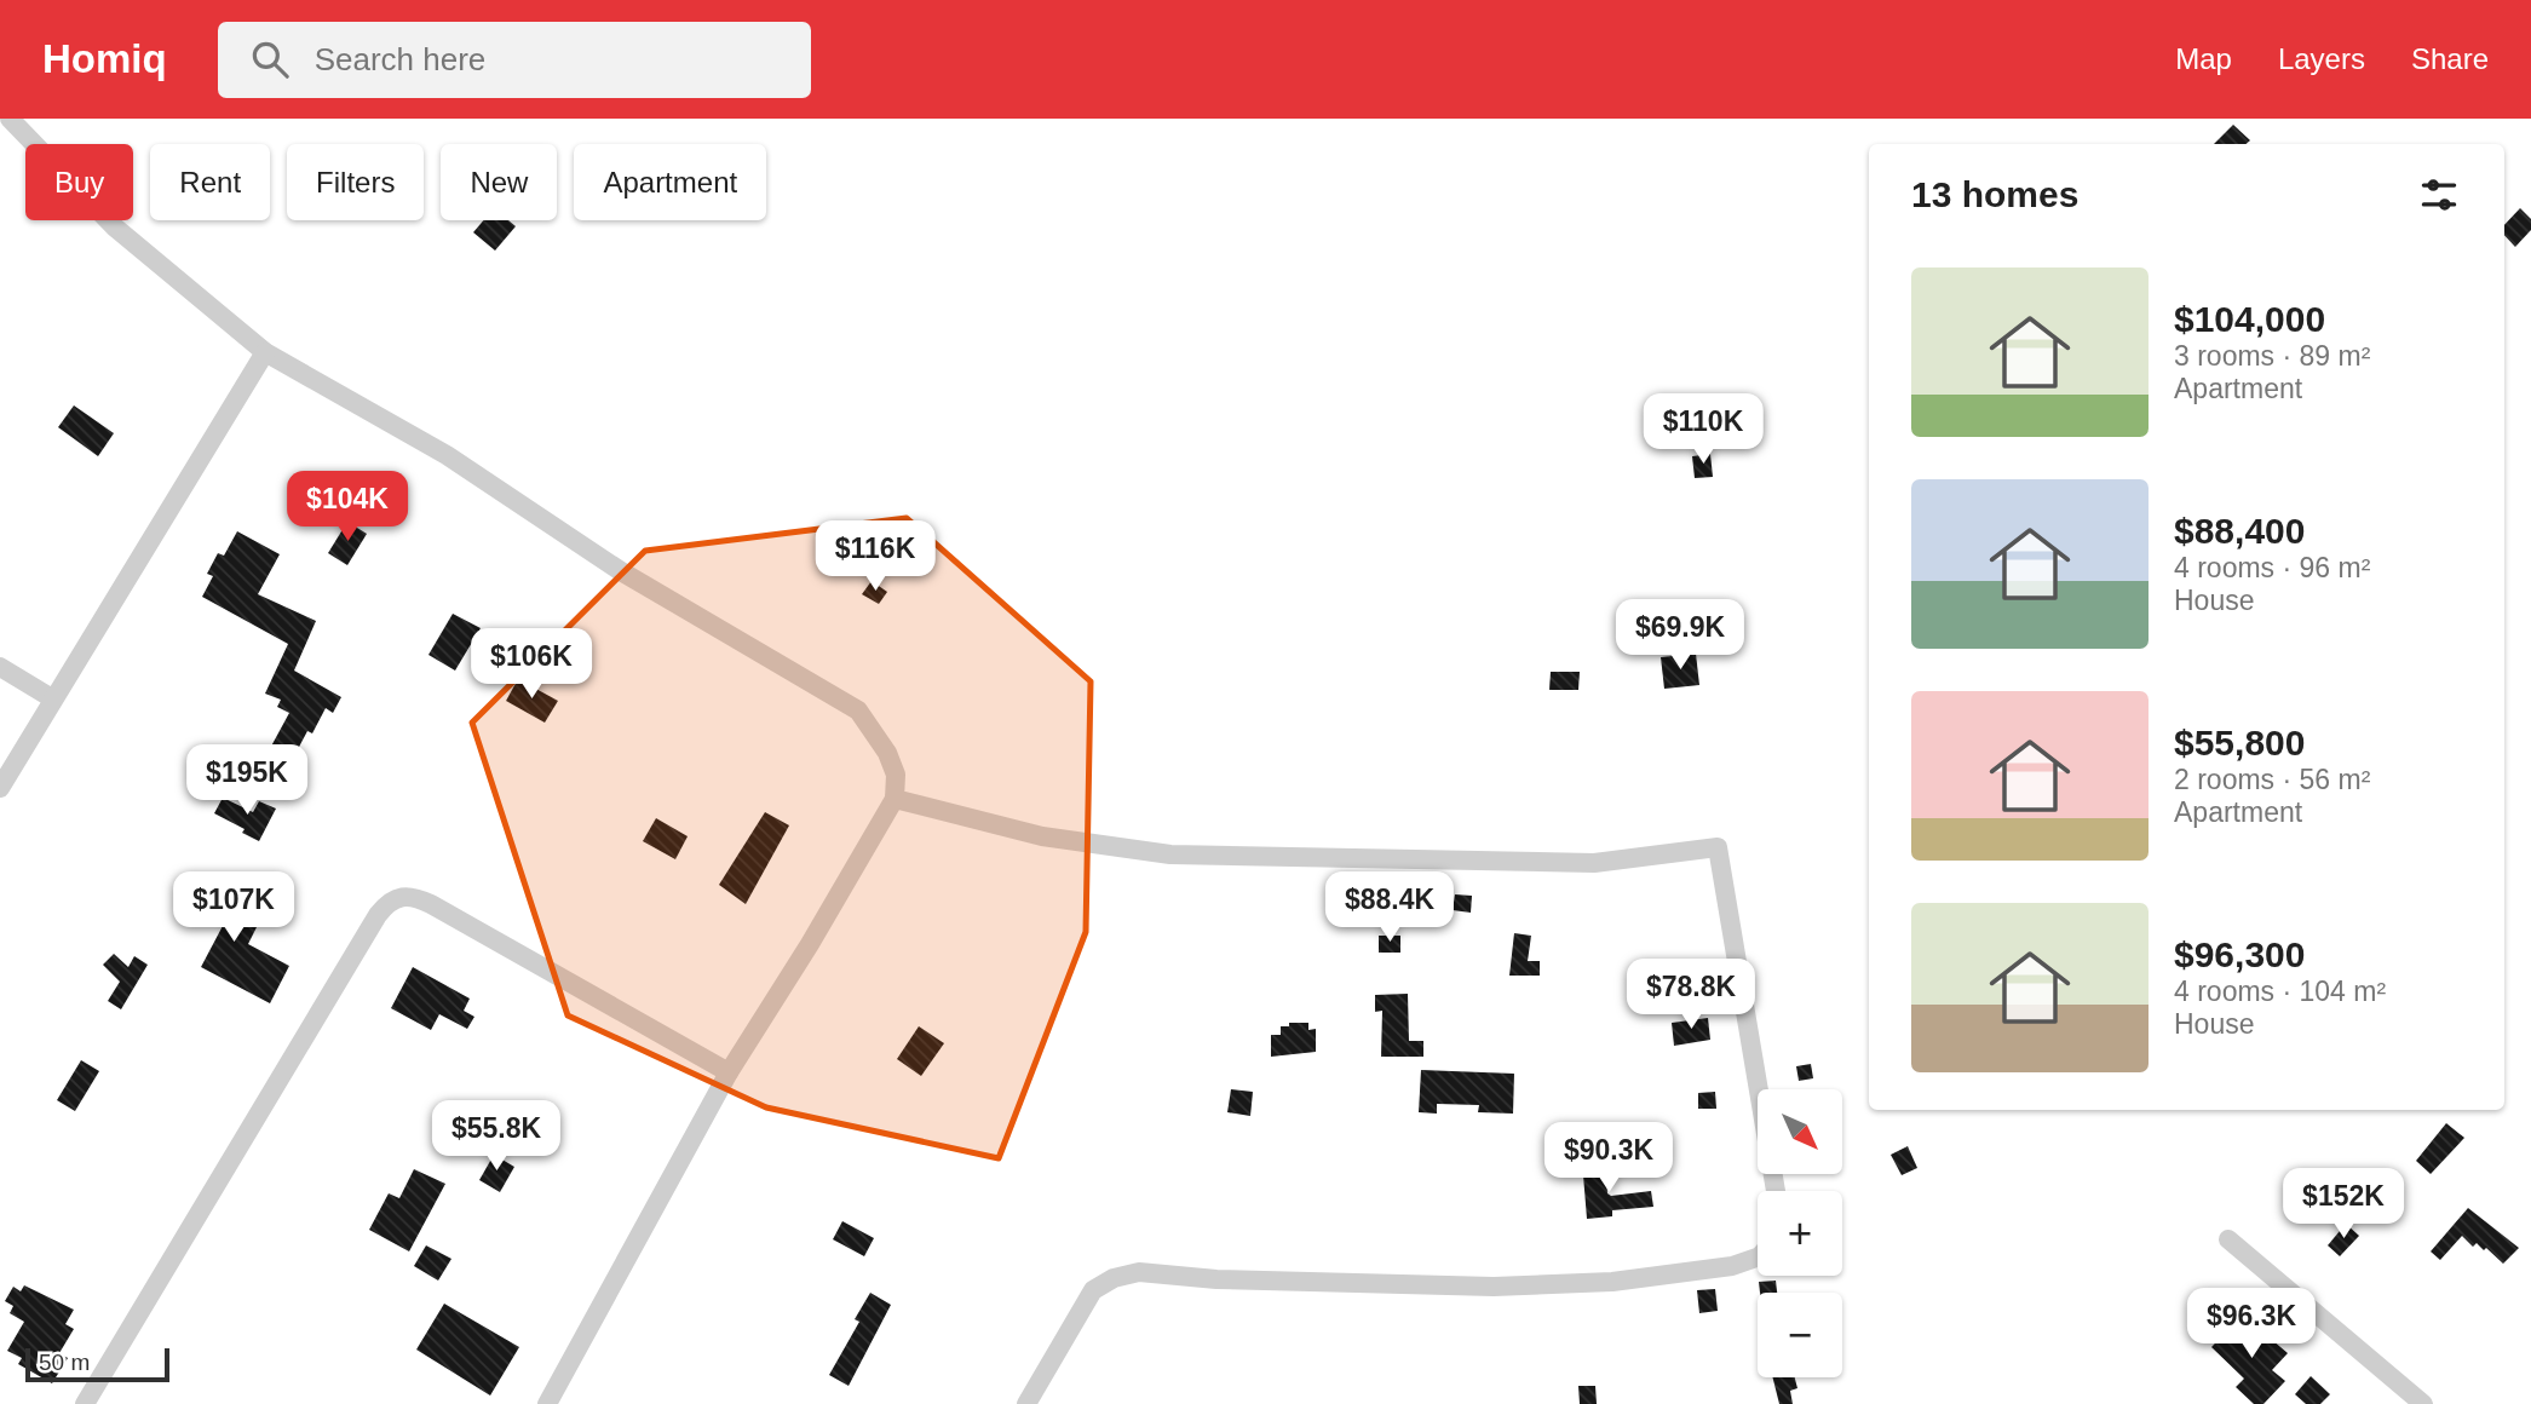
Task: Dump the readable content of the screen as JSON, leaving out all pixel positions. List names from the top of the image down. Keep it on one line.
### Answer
{"scale_bar":"50 m","north":"bottom right","page":{"header":"Homiq","search":"Search here","nav":["Map","Layers","Share"],"chip":["Buy","Rent","Filters","New","Apartment"],"heading":"13 homes","list":[{"name":"$104,000","note":"3 rooms · 89 m² · Apartment"},{"name":"$88,400","note":"4 rooms · 96 m² · House"},{"name":"$55,800","note":"2 rooms · 56 m² · Apartment"},{"name":"$96,300","note":"4 rooms · 104 m² · House"}],"price":["$110K","$104K","$116K","$69.9K","$106K","$195K","$107K","$88.4K","$78.8K","$55.8K","$90.3K","$152K","$96.3K"],"map_buttons":["+","−"],"scale":"50 m"}}
